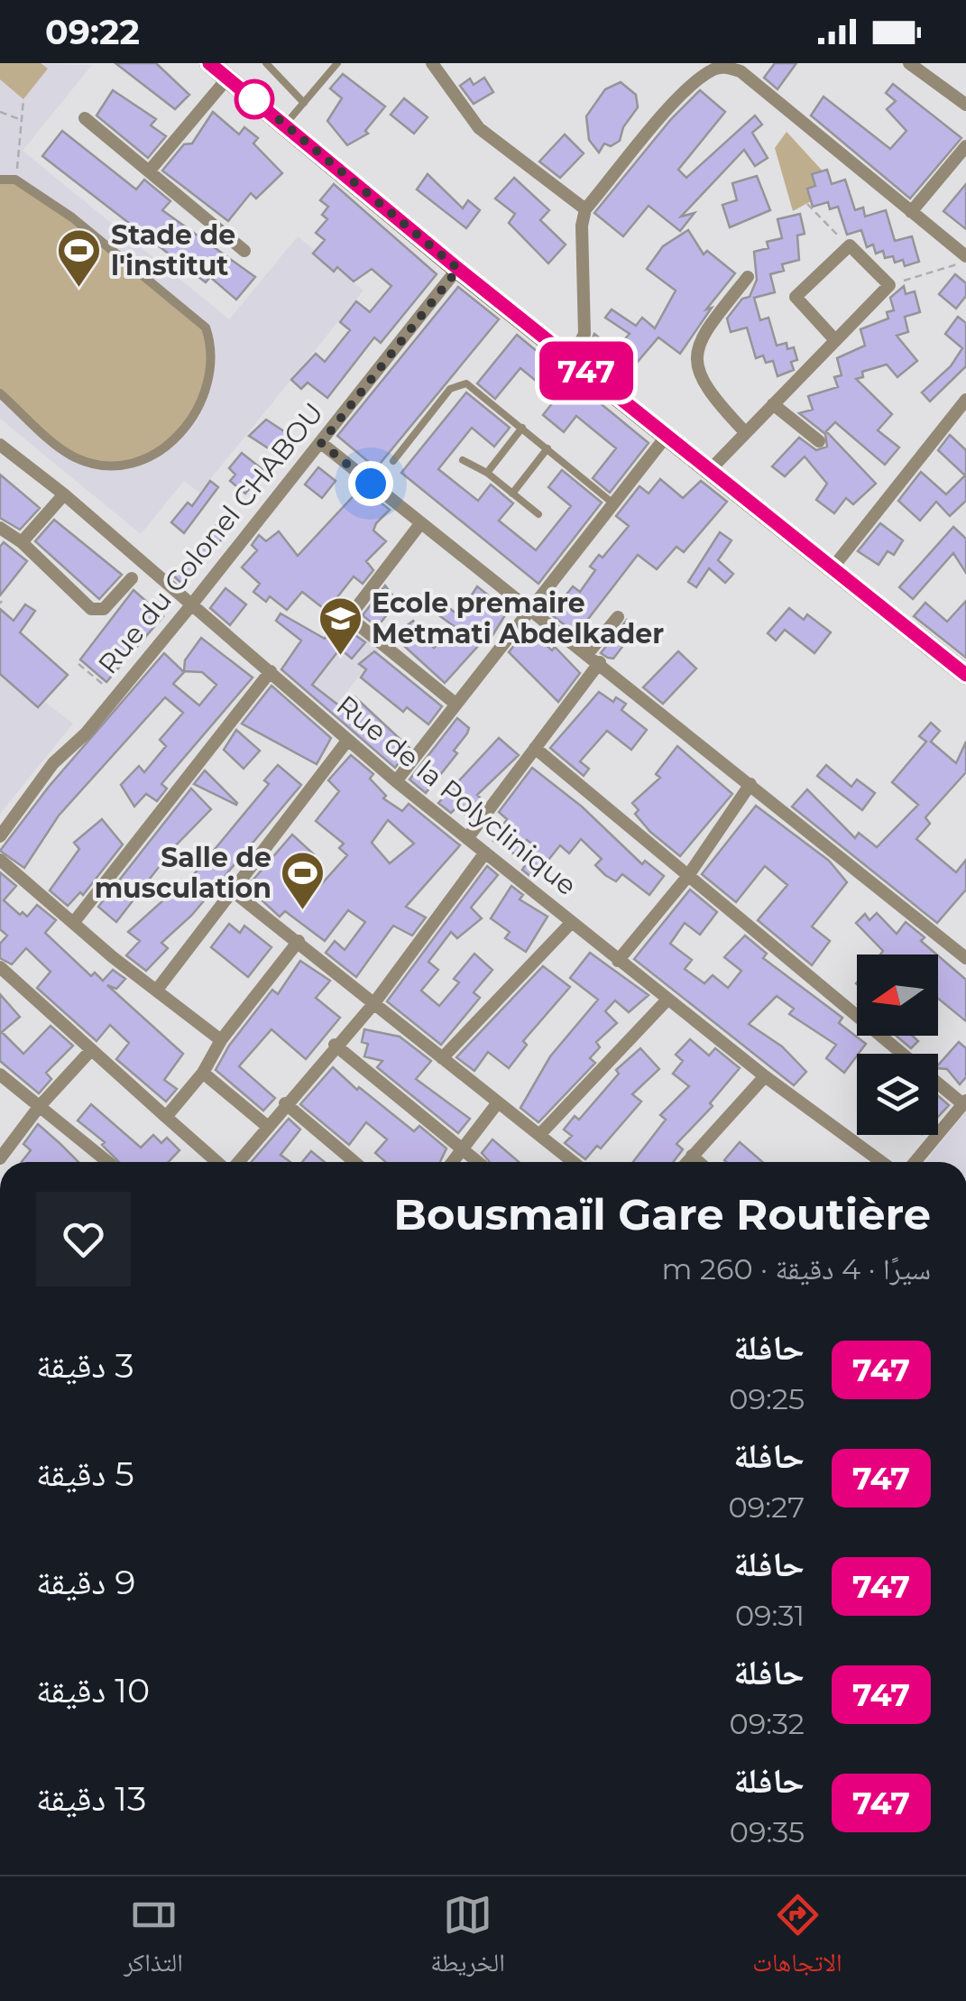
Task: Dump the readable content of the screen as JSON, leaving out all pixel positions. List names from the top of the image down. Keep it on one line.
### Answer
{"streets":{"street":["Rue du Colonel CHABOU","Rue de la Polyclinique"]},"crossings":[["Rue du Colonel CHABOU","Rue de la Polyclinique"]],"places":{"sports":["Stade de l'institut","Salle de musculation"],"school or university":["Ecole premaire Metmati Abdelkader"]},"lines":["bus line 747"],"north":"left","page":{"status":"09:22","on_map":"747","heading":["Bousmaïl Gare Routière","سيرًا · 4 دقيقة · 260 m"],"list":[{"mark":"747","name":"حافلة","note":"09:25","value":"3 دقيقة"},{"mark":"747","name":"حافلة","note":"09:27","value":"5 دقيقة"},{"mark":"747","name":"حافلة","note":"09:31","value":"9 دقيقة"},{"mark":"747","name":"حافلة","note":"09:32","value":"10 دقيقة"},{"mark":"747","name":"حافلة","note":"09:35","value":"13 دقيقة"}],"tabs":["الاتجاهات","الخريطة","التذاكر"]}}
